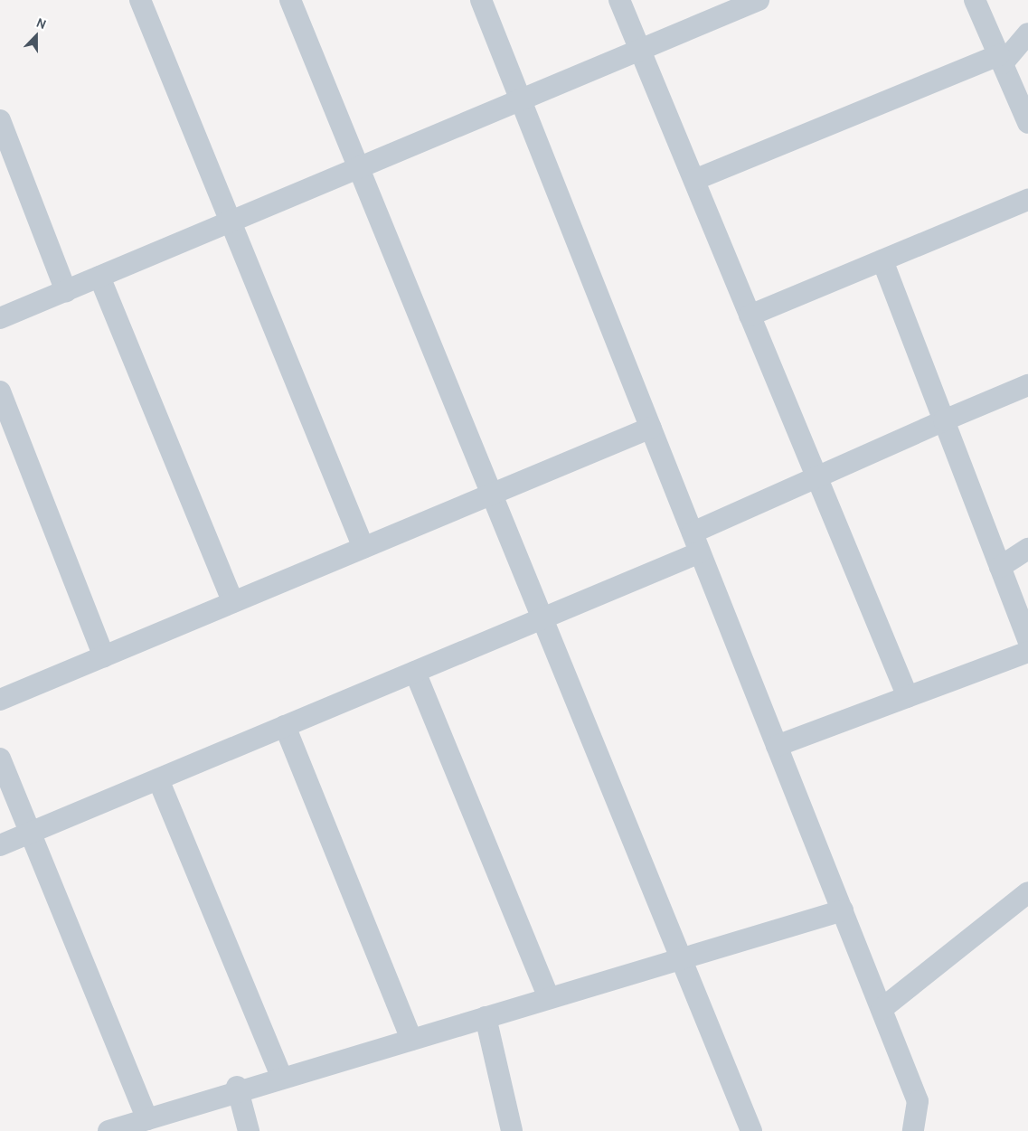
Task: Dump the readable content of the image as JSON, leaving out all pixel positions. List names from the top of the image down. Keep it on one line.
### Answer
{"north":"top"}
